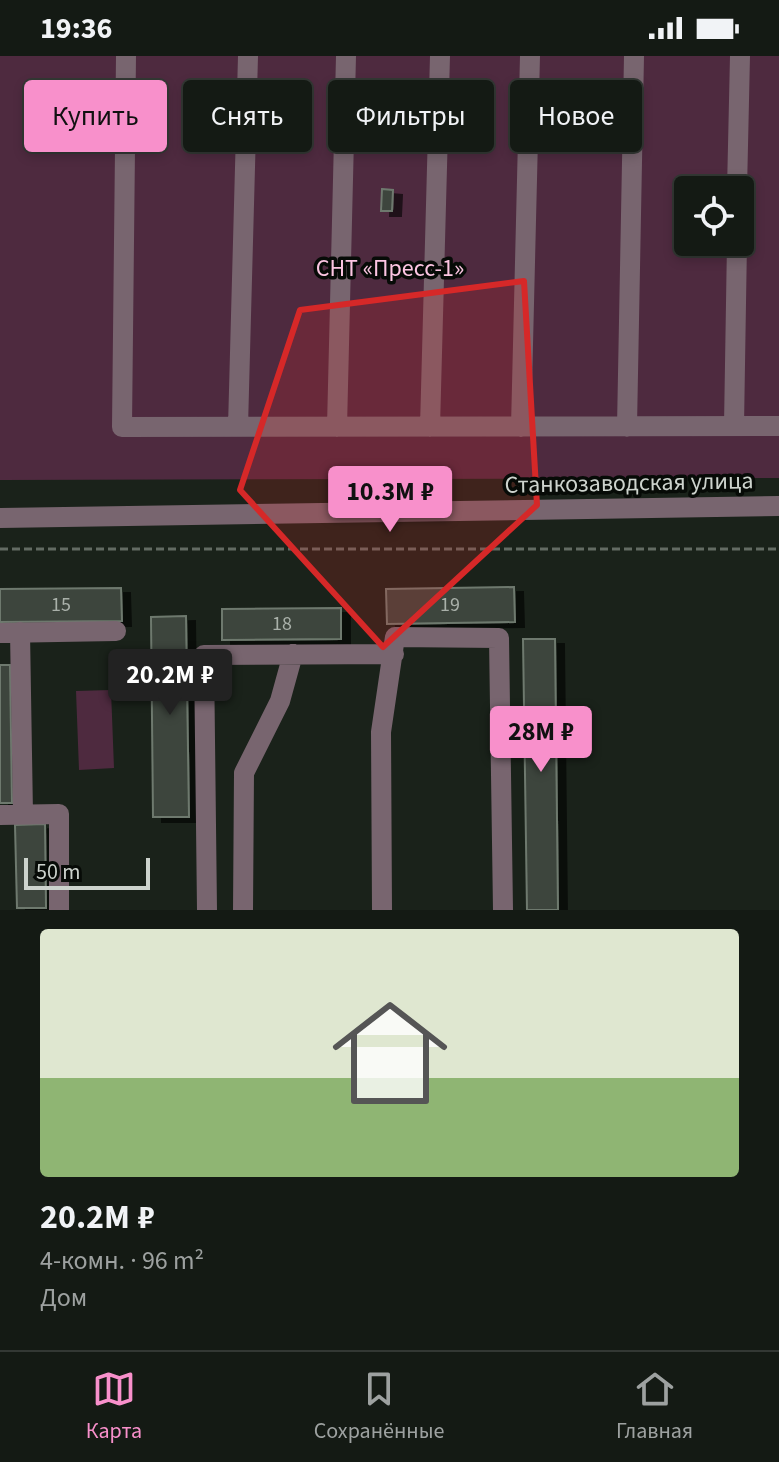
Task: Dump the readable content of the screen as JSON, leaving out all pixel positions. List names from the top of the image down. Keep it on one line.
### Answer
{"streets":{"street":["Станкозаводская улица"]},"parks":["СНТ «Пресс-1»"],"house_numbers":["15","19","18"],"scale_bar":"50 m","page":{"status":"19:36","chip":["Купить","Снять","Фильтры","Новое"],"price":["10.3M ₽","20.2M ₽","28M ₽"],"scale":"50 m","list":[{"name":"20.2M ₽","note":"4-комн. · 96 m² · Дом"}],"tabs":["Карта","Сохранённые","Главная"]}}
